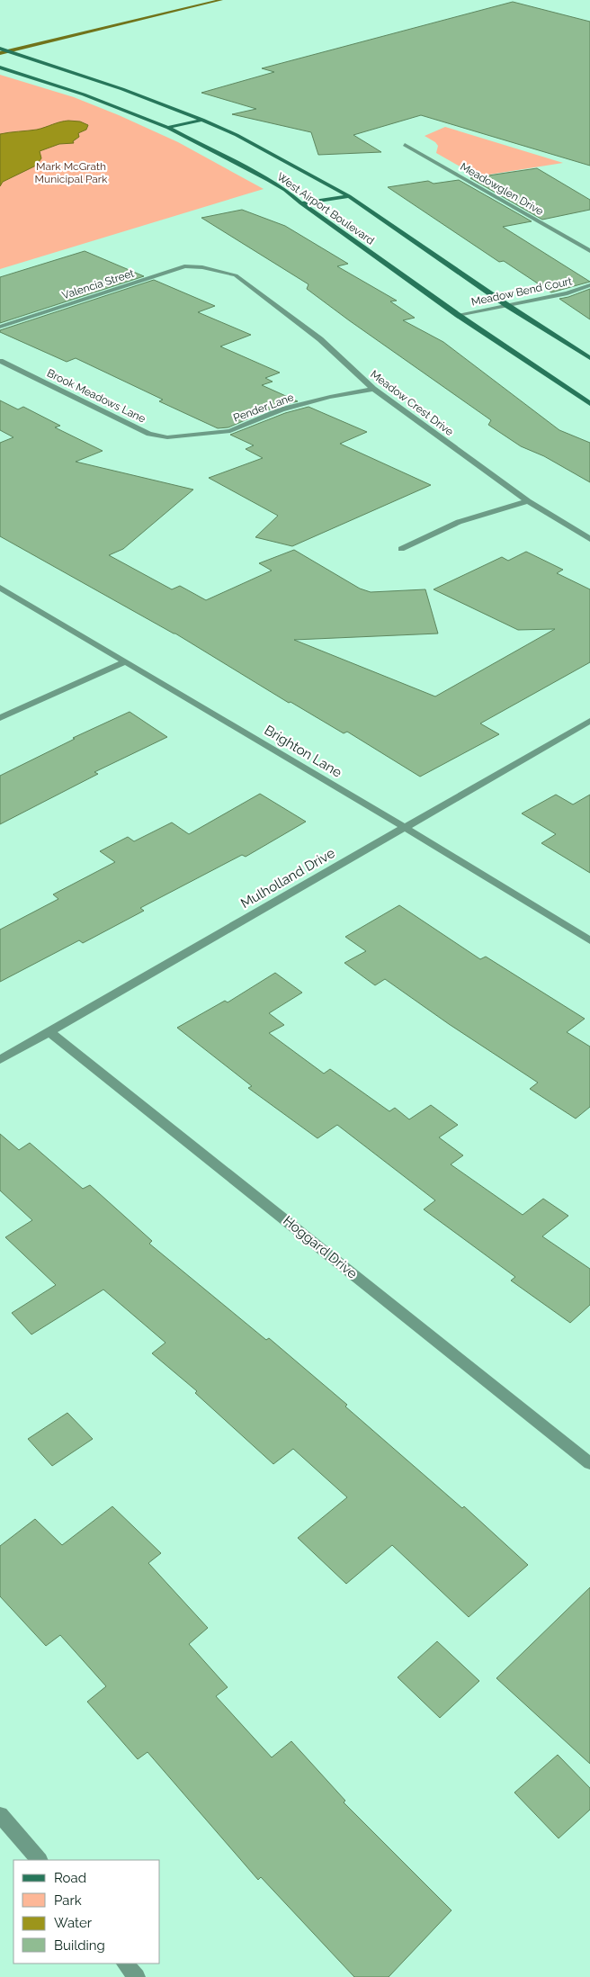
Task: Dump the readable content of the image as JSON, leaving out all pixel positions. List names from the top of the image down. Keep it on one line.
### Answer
{"streets":{"main road":["West Airport Boulevard"],"street":["Meadowglen Drive","Valencia Street","Meadow Bend Court","Brook Meadows Lane","Meadow Crest Drive","Pender Lane","Brighton Lane","Mulholland Drive","Hoggard Drive"]},"crossings":[["West Airport Boulevard","Meadow Bend Court"],["Valencia Street","Meadow Crest Drive"],["Brook Meadows Lane","Pender Lane"],["Meadow Crest Drive","Pender Lane"],["Brighton Lane","Mulholland Drive"],["Mulholland Drive","Hoggard Drive"]],"parks":["Mark McGrath Municipal Park"],"legend":["Road","Park","Water","Building"]}
